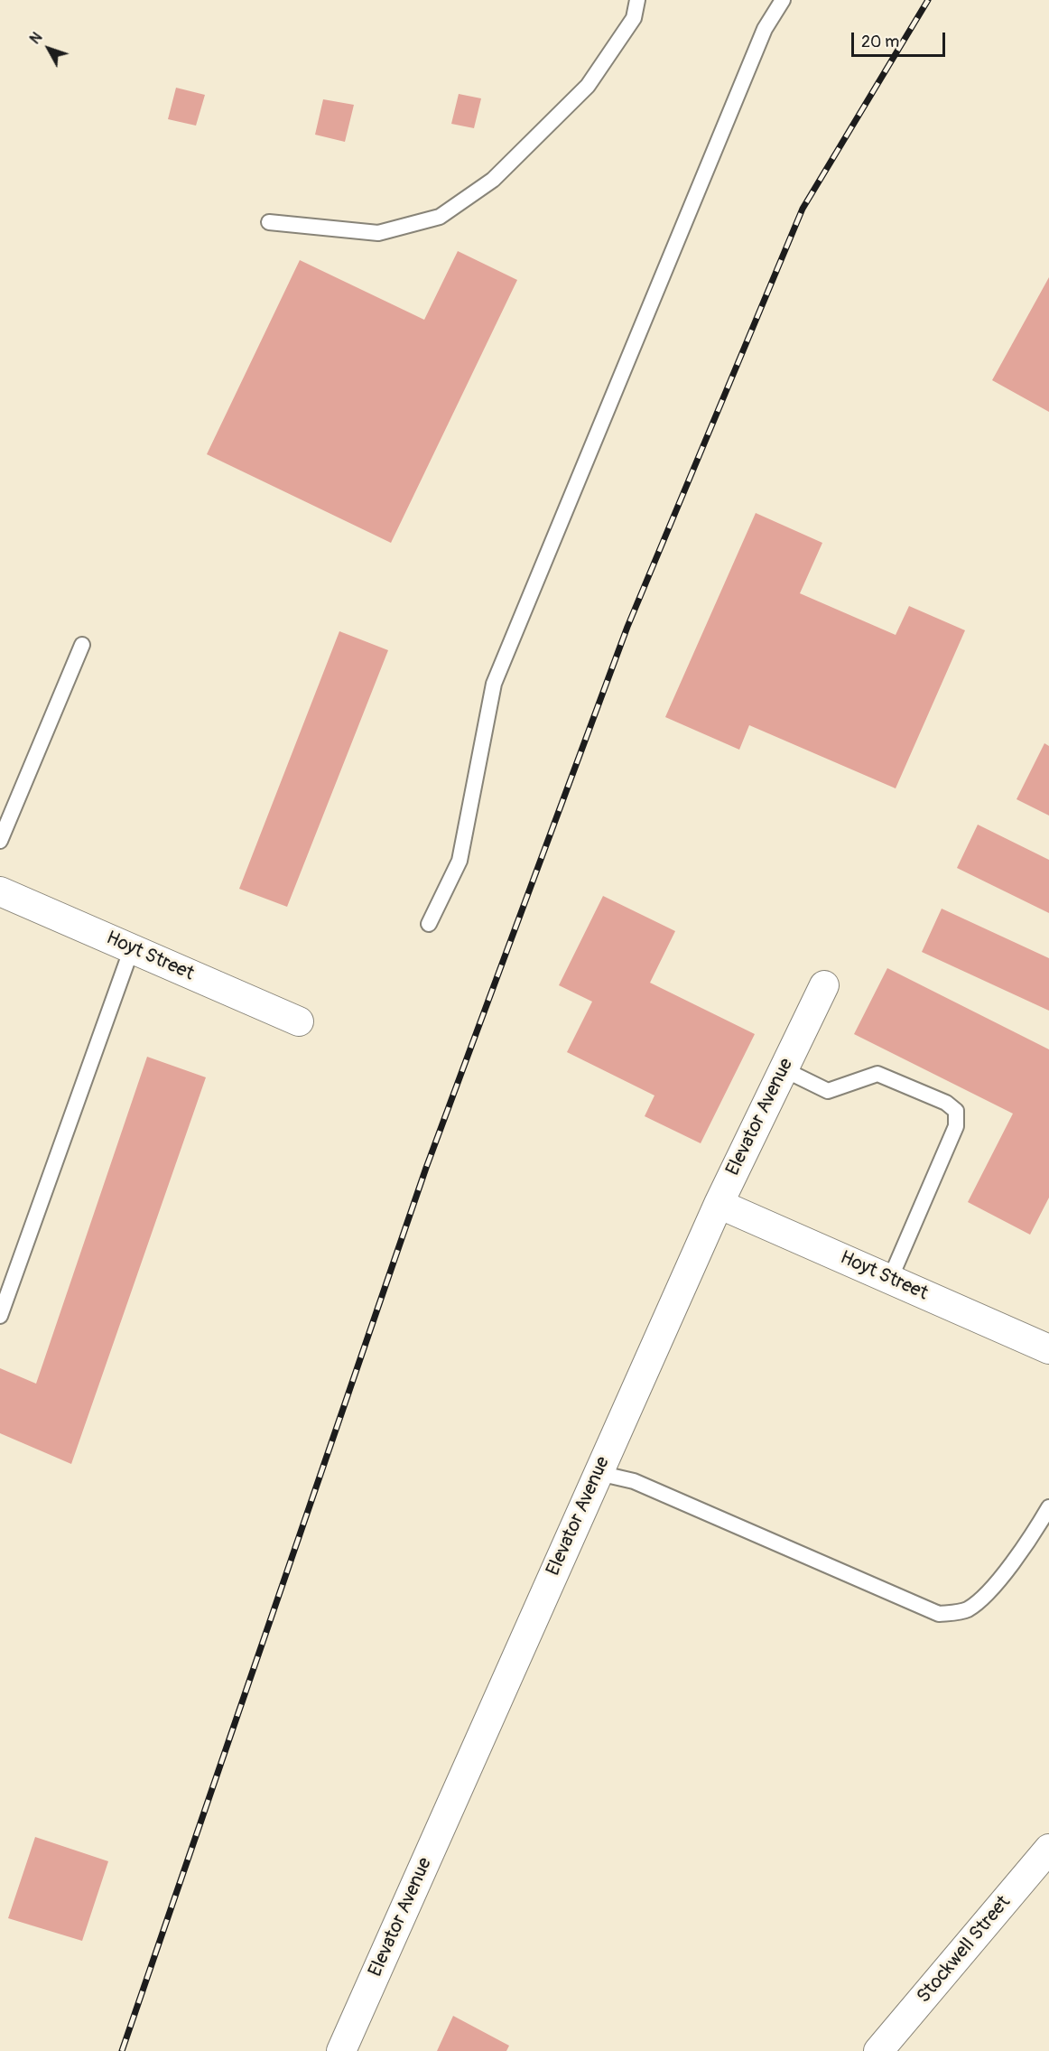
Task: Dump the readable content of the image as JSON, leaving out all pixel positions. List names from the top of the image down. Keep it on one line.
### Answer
{"streets":{"street":["Hoyt Street","Elevator Avenue","Stockwell Street"]},"crossings":[["Hoyt Street","Elevator Avenue"]],"scale_bar":"20 m","north":"top left"}
